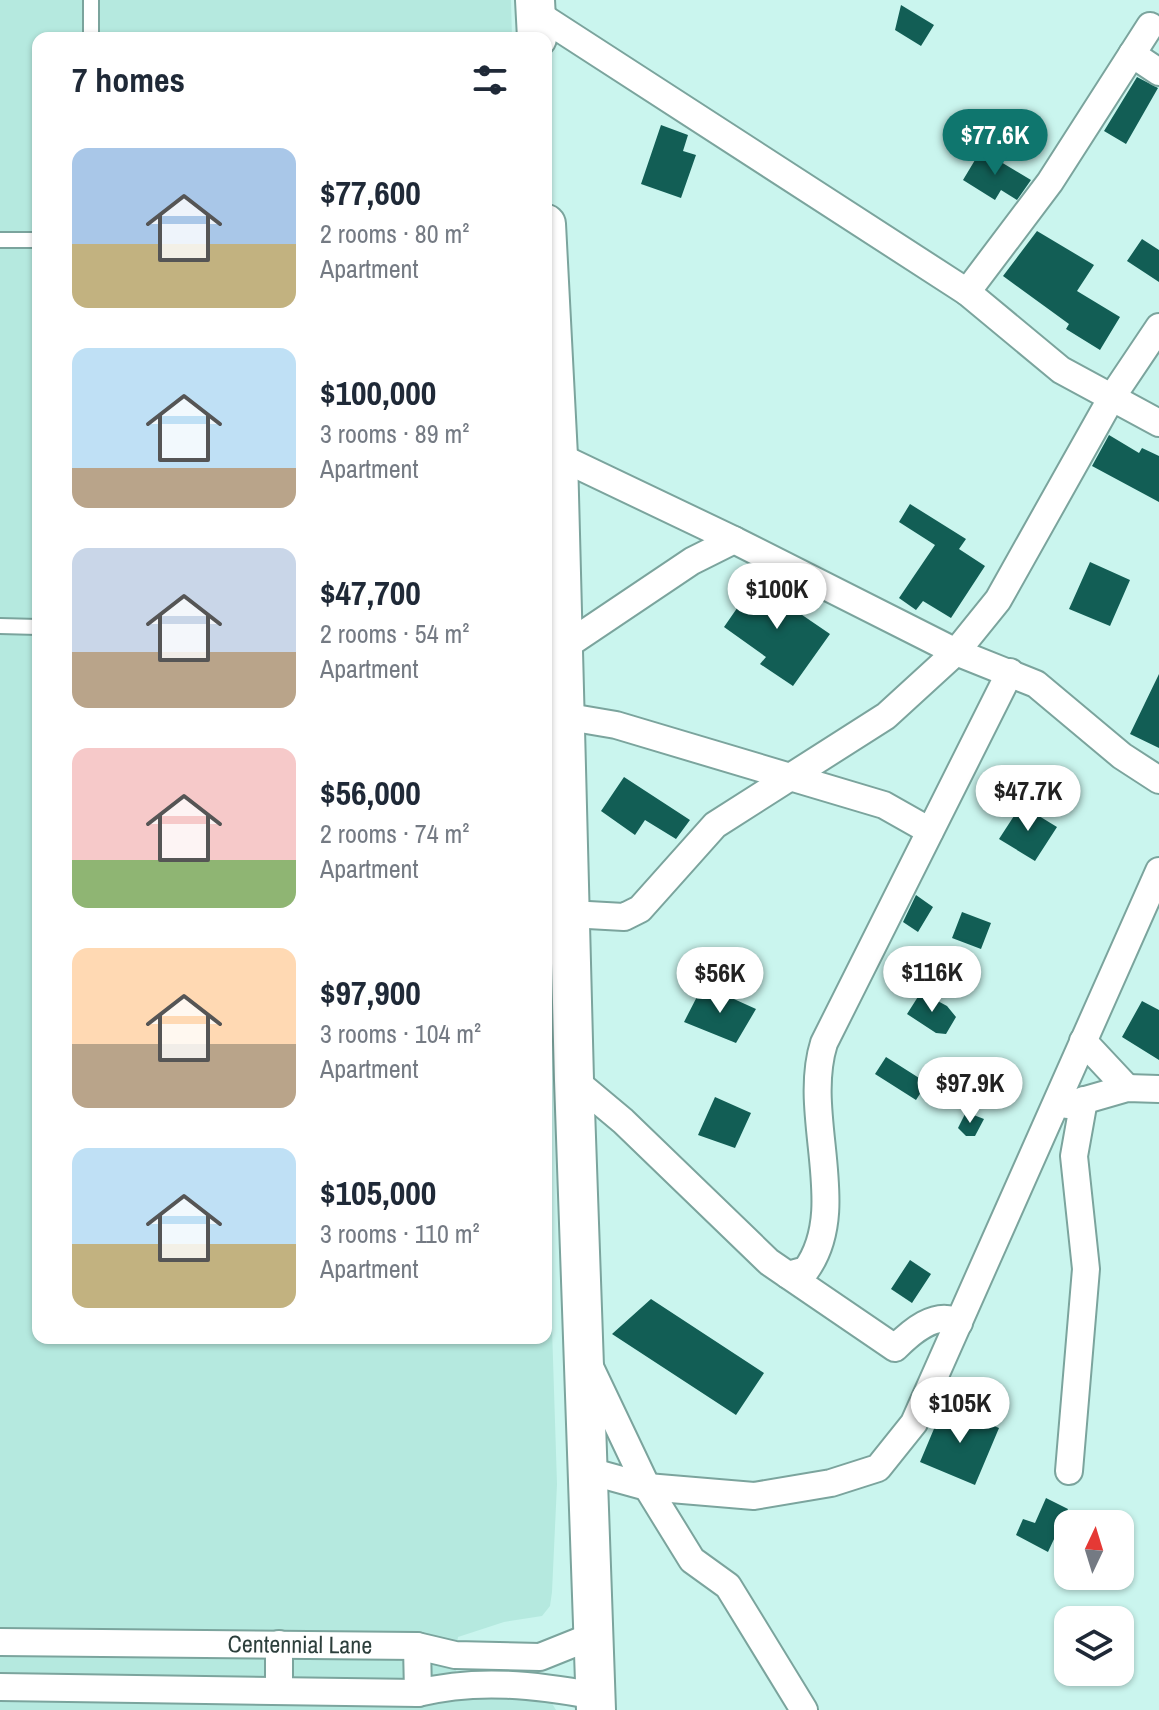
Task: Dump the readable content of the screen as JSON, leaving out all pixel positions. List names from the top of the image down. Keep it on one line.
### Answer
{"streets":{"street":["Centennial Lane"]},"north":"top","page":{"heading":"7 homes","price":["$77.6K","$100K","$47.7K","$116K","$56K","$97.9K","$105K"],"list":[{"name":"$77,600","note":"2 rooms · 80 m² · Apartment"},{"name":"$100,000","note":"3 rooms · 89 m² · Apartment"},{"name":"$47,700","note":"2 rooms · 54 m² · Apartment"},{"name":"$56,000","note":"2 rooms · 74 m² · Apartment"},{"name":"$97,900","note":"3 rooms · 104 m² · Apartment"},{"name":"$105,000","note":"3 rooms · 110 m² · Apartment"}]}}
